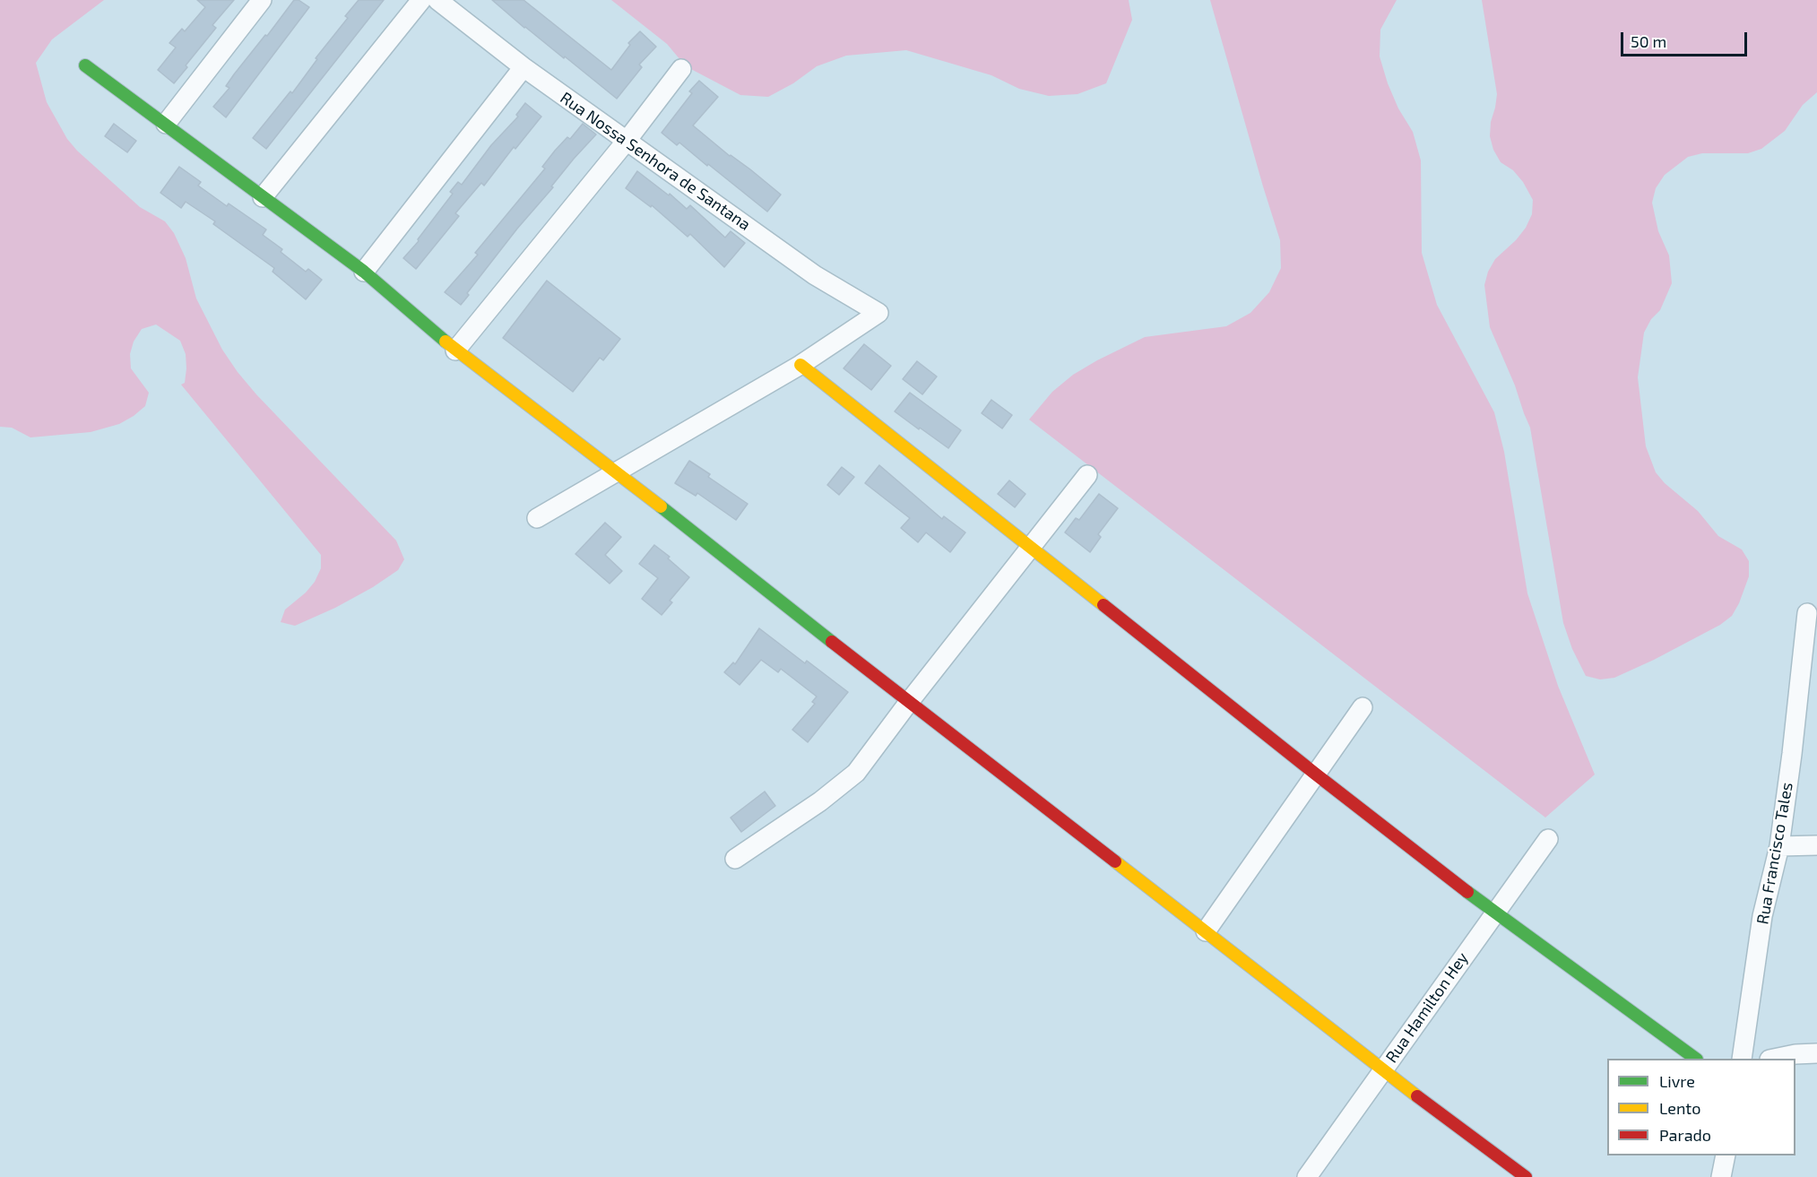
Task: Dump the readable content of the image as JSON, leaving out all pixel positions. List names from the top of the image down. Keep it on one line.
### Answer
{"streets":{"street":["Rua Nossa Senhora de Santana","Rua Francisco Tales","Rua Hamilton Hey"]},"legend":["Livre","Lento","Parado"],"scale_bar":"50 m"}
